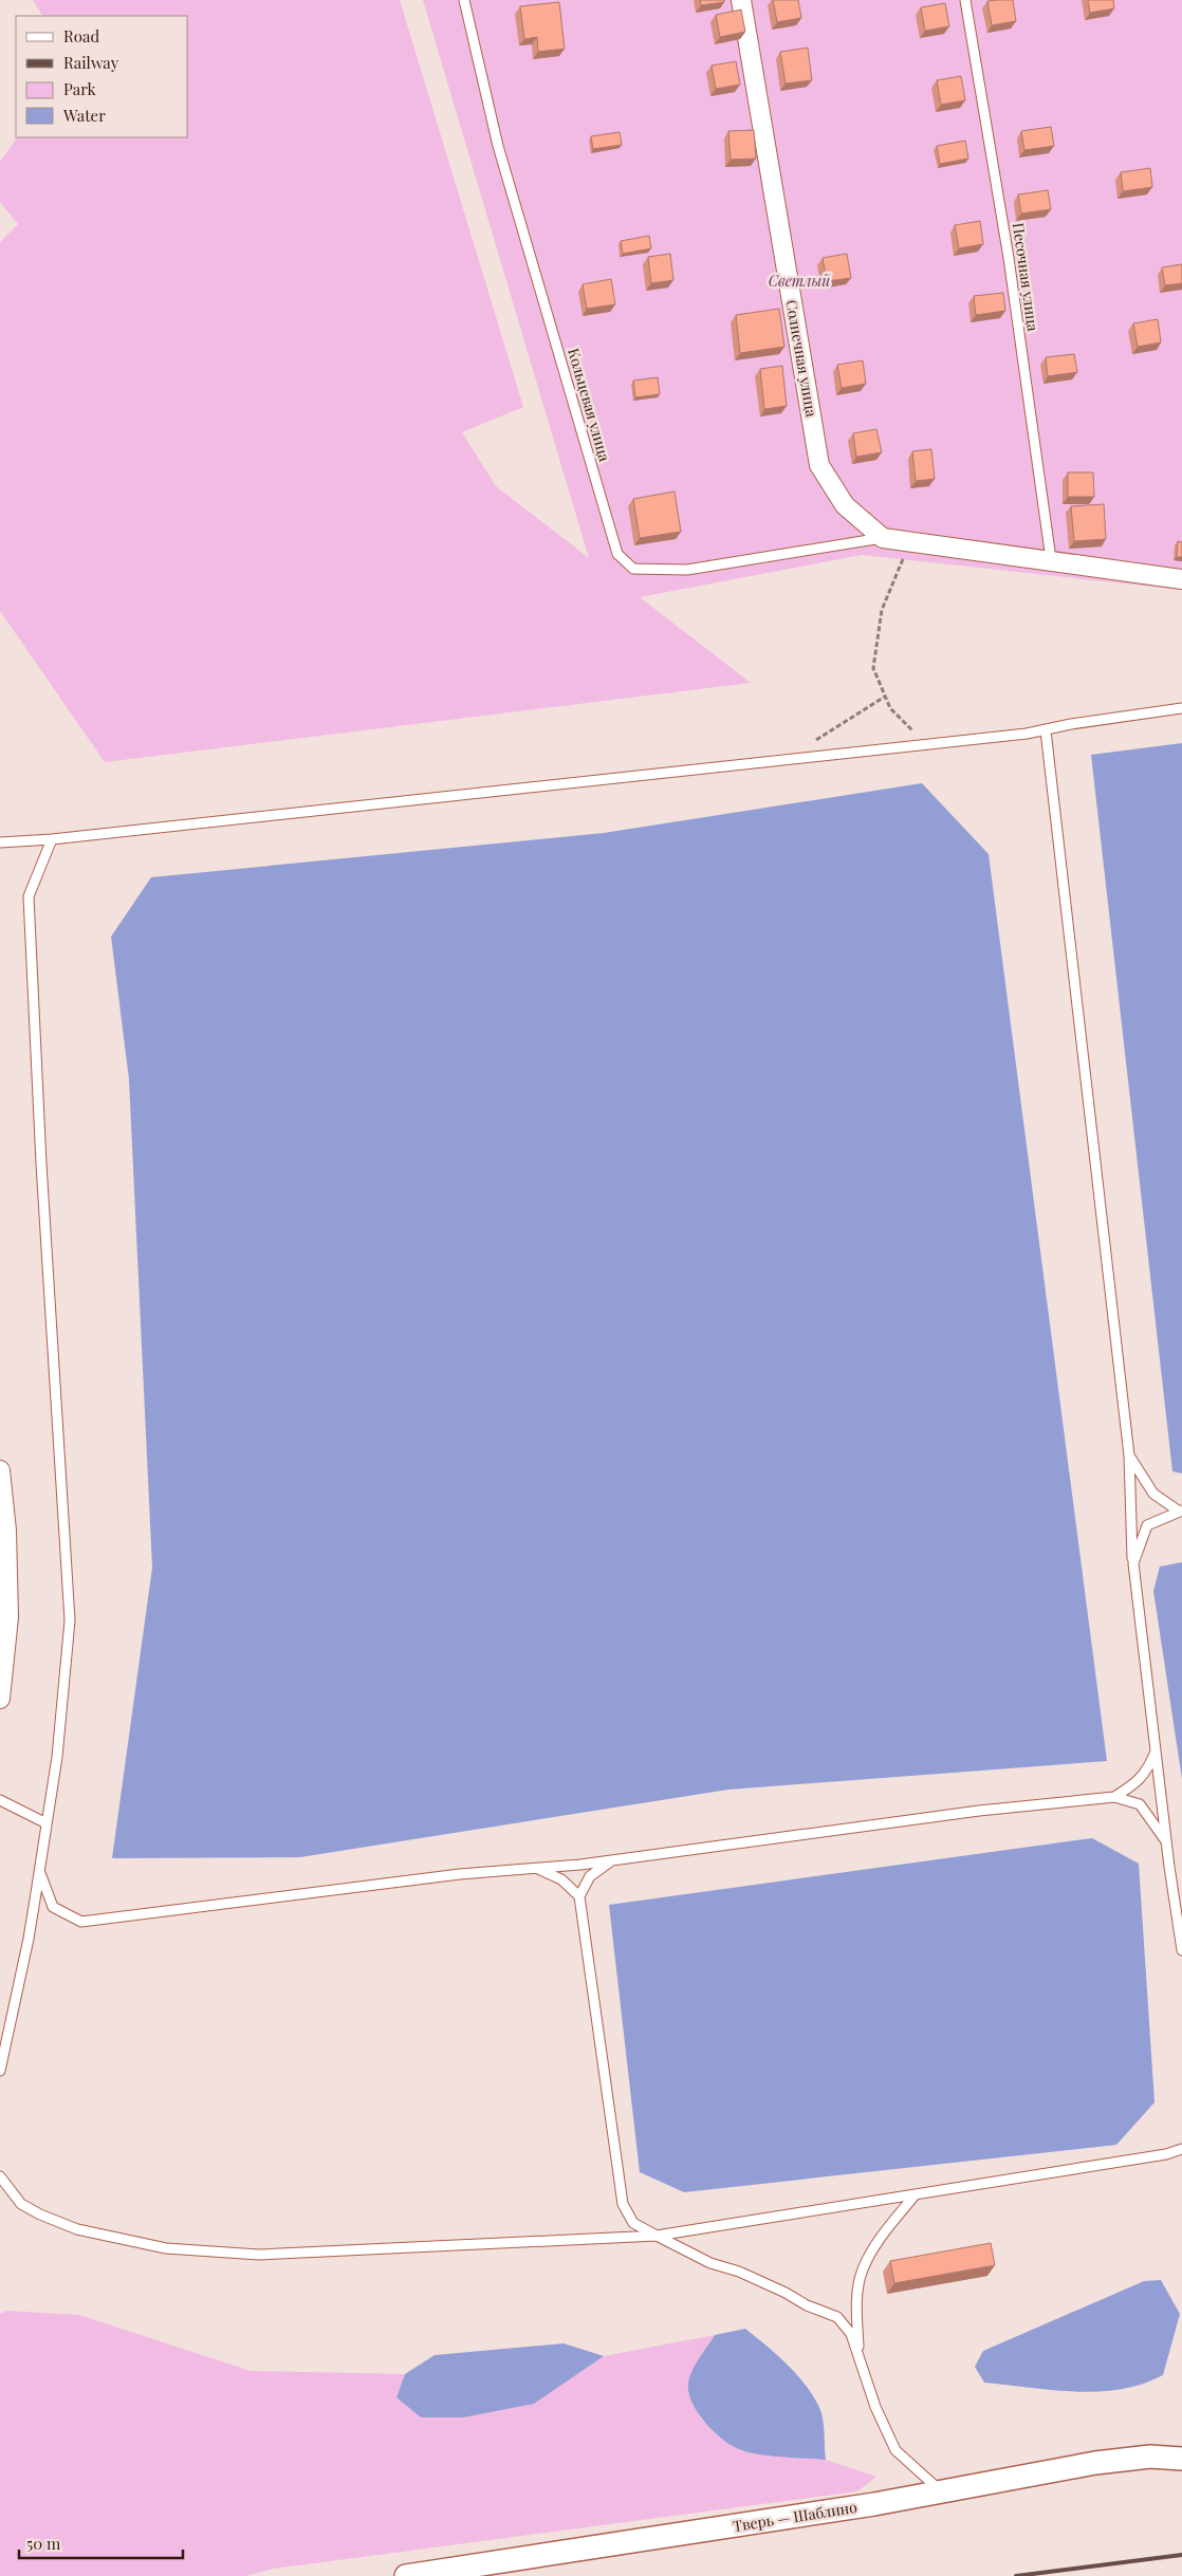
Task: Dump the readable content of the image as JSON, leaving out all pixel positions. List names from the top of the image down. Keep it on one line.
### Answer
{"streets":{"street":["Солнечная улица","Тверь — Шаблино"],"lane":["Песочная улица","Кольцевая улица"]},"crossings":[["Солнечная улица","Кольцевая улица"]],"parks":["Светлый"],"legend":["Road","Railway","Park","Water"],"scale_bar":"50 m"}
